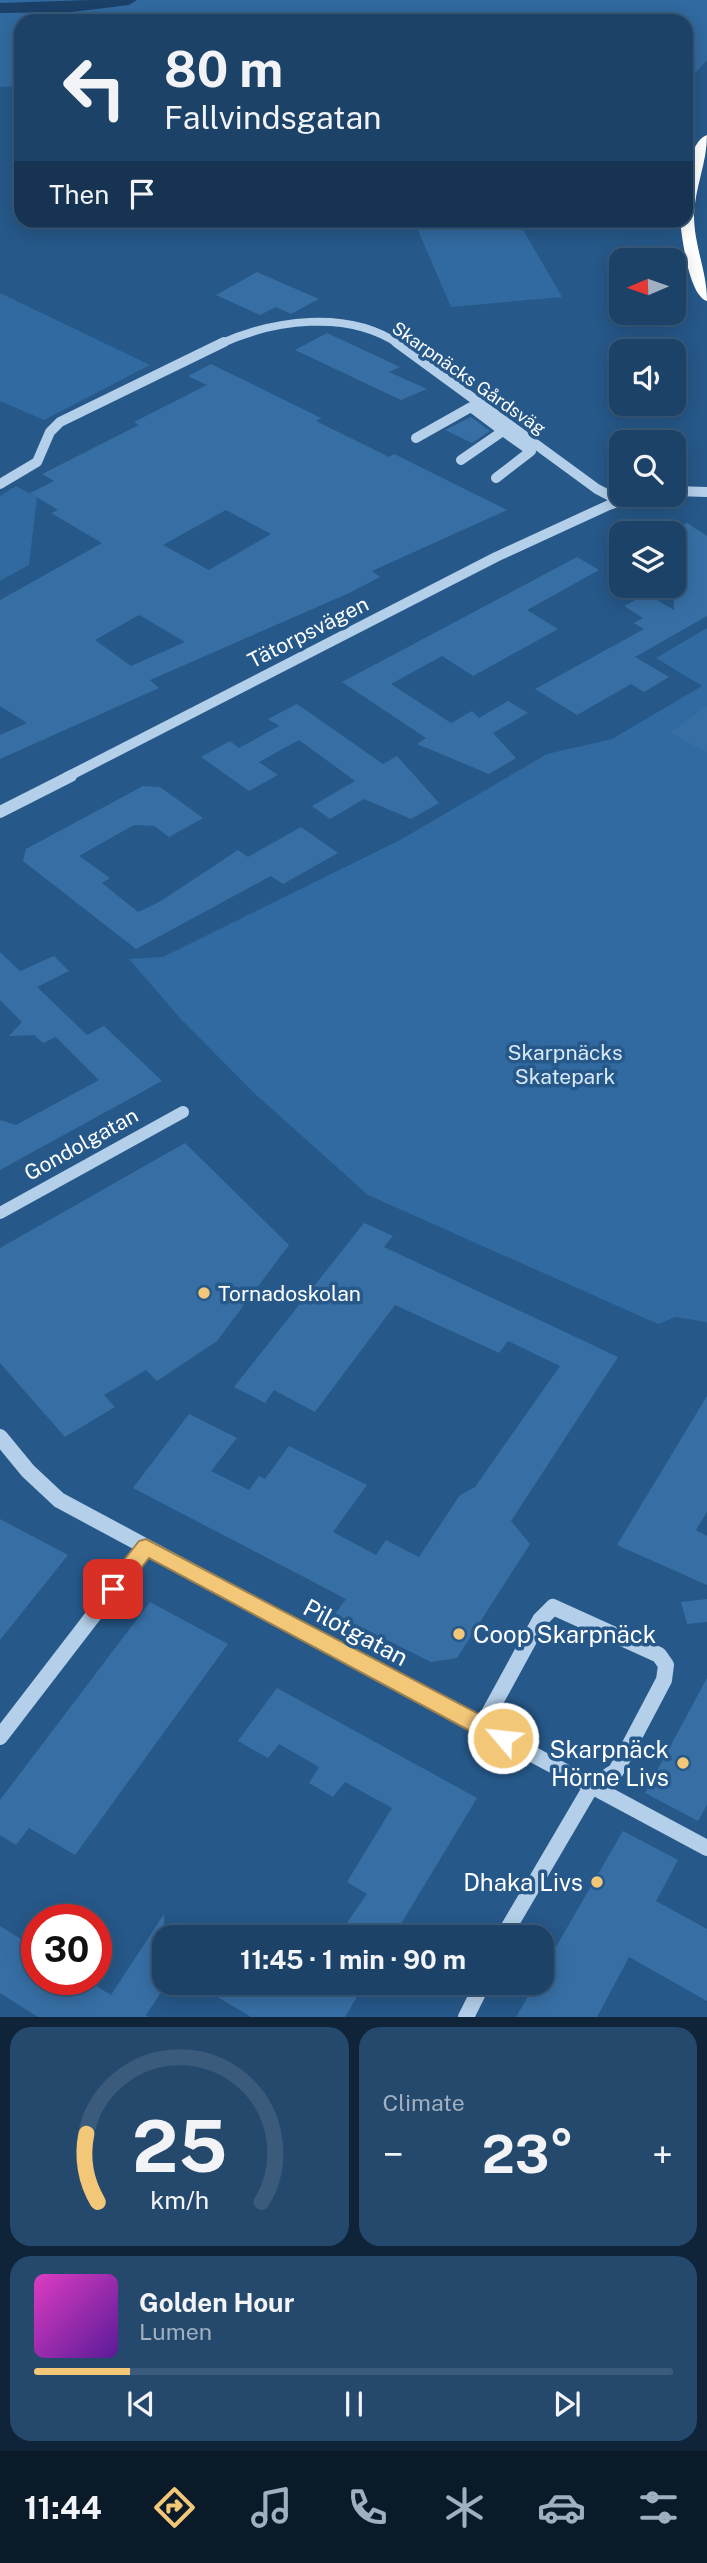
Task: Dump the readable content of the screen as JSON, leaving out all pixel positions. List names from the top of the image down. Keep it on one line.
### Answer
{"streets":{"street":["Skarpnäcks Gårdsväg","Tätorpsvägen","Gondolgatan","Pilotgatan"]},"parks":["Skarpnäcks Skatepark"],"places":["Tornadoskolan","Coop Skarpnäck","Skarpnäck Hörne Livs","Dhaka Livs"],"north":"left","page":{"turn":["80 m","Fallvindsgatan"],"then":"Then","limit":"30","trip":"11:45 · 1 min · 90 m","tile":"Climate","heat":["−","23°","+"],"song":["Golden Hour","Lumen"],"tabs":"11:44","gauge":["25","km/h"]}}
